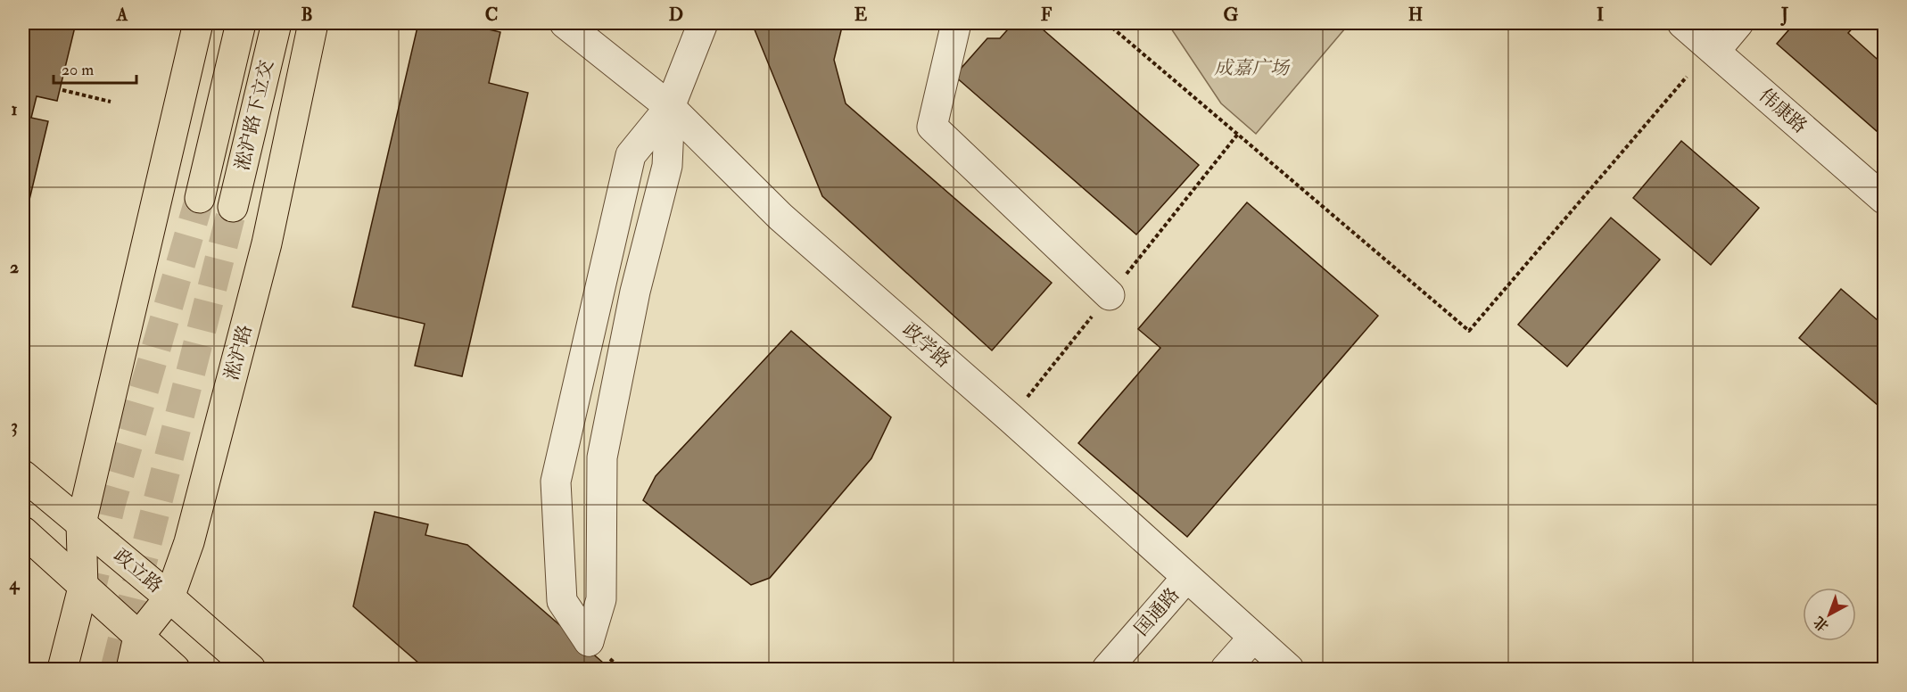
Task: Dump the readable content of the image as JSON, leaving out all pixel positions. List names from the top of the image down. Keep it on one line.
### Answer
{"streets":{"main road":["淞沪路下立交","淞沪路","政立路"],"street":["伟康路","政学路","国通路"]},"crossings":[["政学路","国通路"],["淞沪路","政立路"]],"parks":["成嘉广场"],"scale_bar":"20 m","north":"bottom left","grid":{"columns":["A","B","C","D","E","F","G","H","I","J"],"rows":["1","2","3","4"]}}
